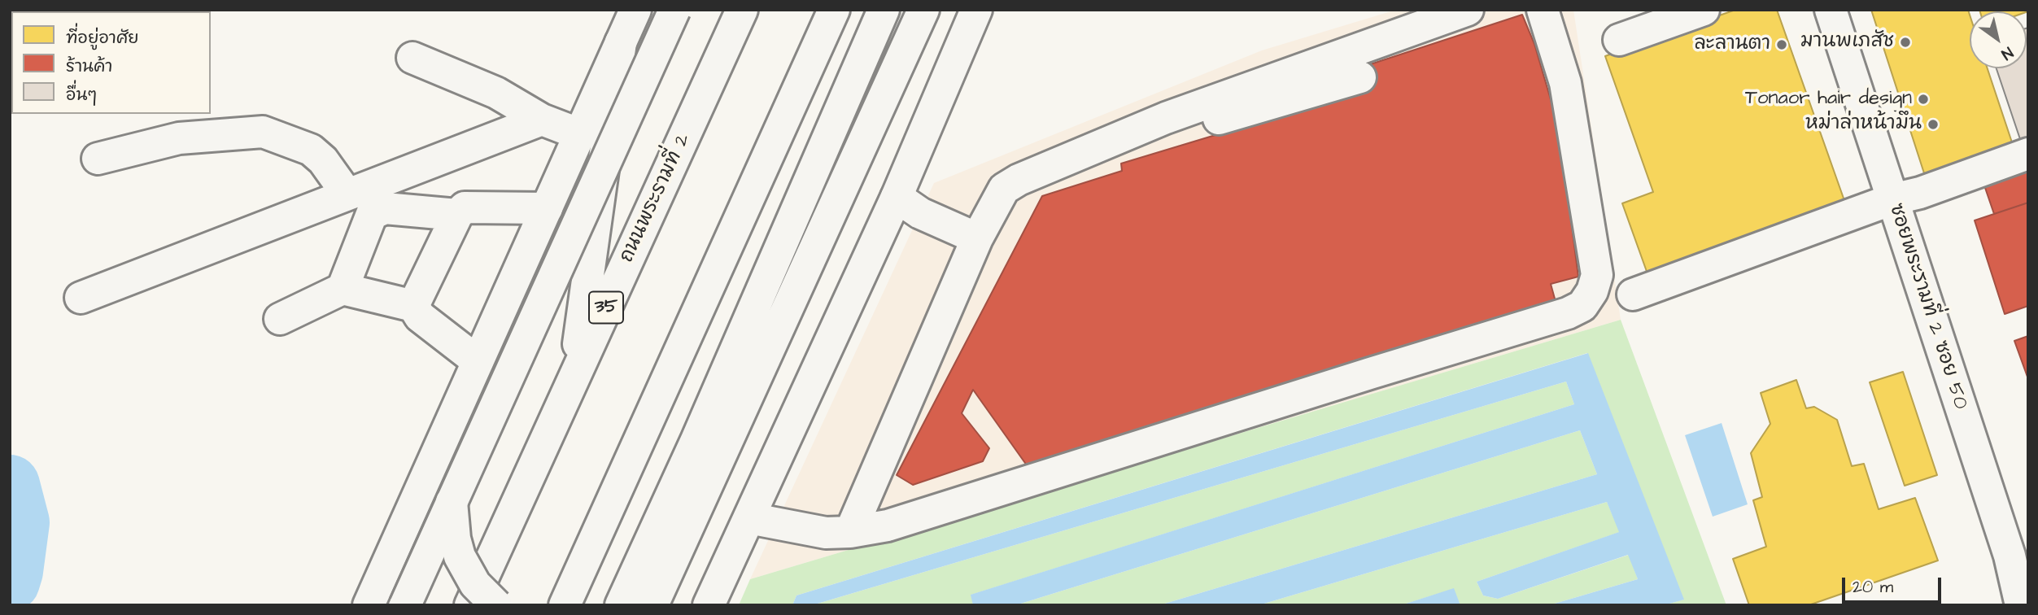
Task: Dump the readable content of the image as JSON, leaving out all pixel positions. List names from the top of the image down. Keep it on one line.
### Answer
{"streets":{"main road":["ถนนพระรามที่ 2","ซอยพระรามที่ 2 ซอย 50","35"]},"places":["มานพเภสัช","ละลานตา","Tonaor hair design","หม่าล่าหน้ามึน"],"legend":["ที่อยู่อาศัย","ร้านค้า","อื่นๆ"],"scale_bar":"20 m","north":"bottom right"}
